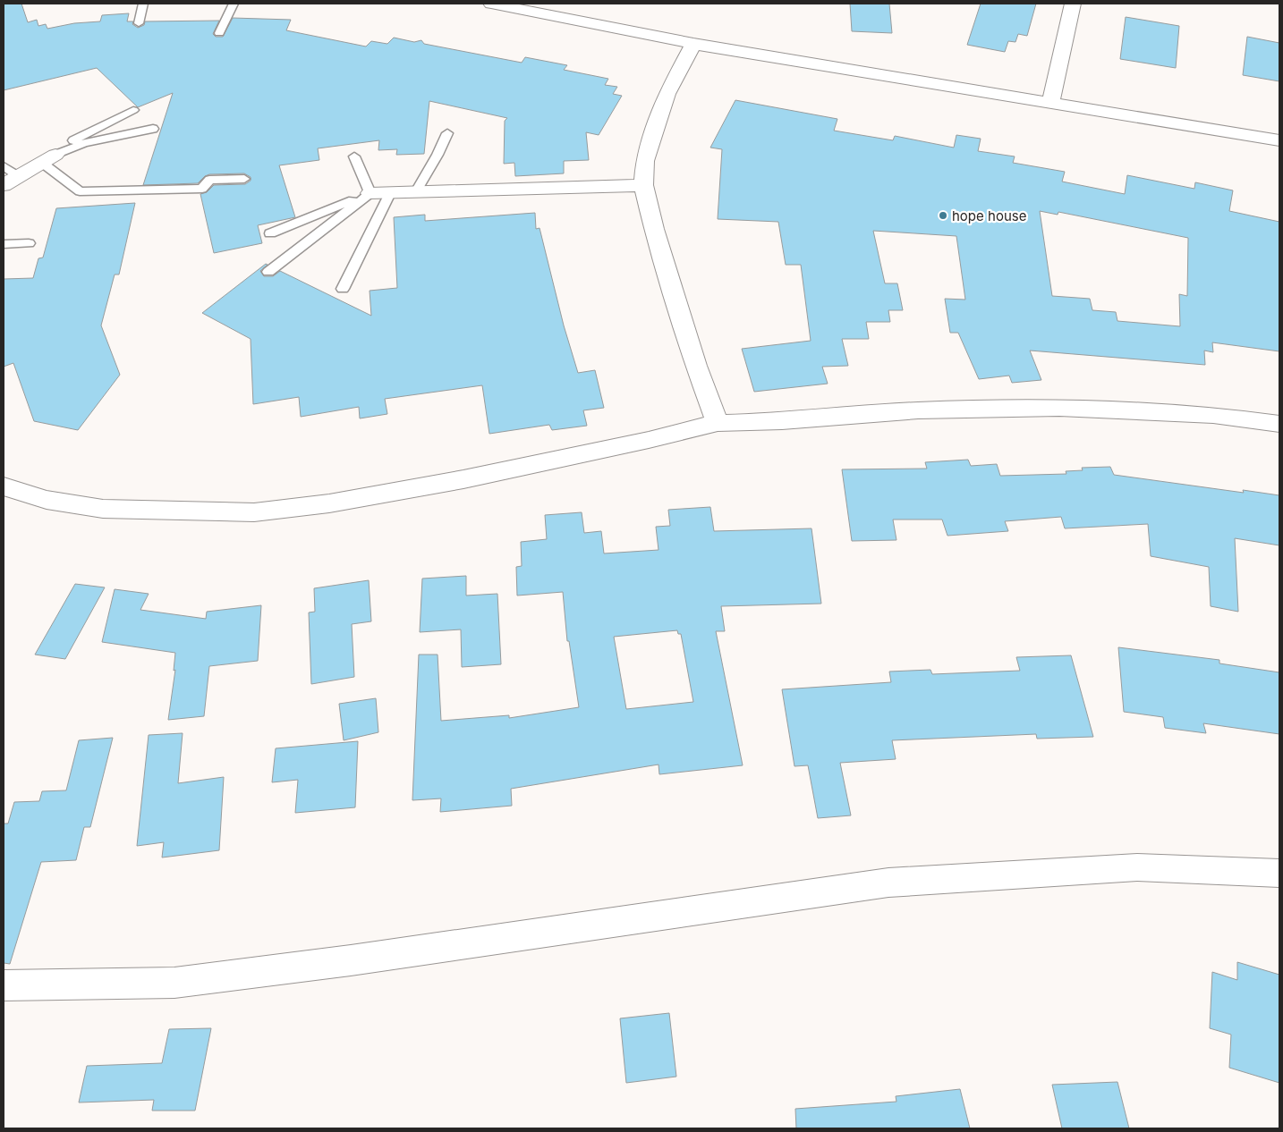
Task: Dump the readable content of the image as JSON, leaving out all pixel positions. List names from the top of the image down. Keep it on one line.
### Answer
{"places":["hope house"]}
